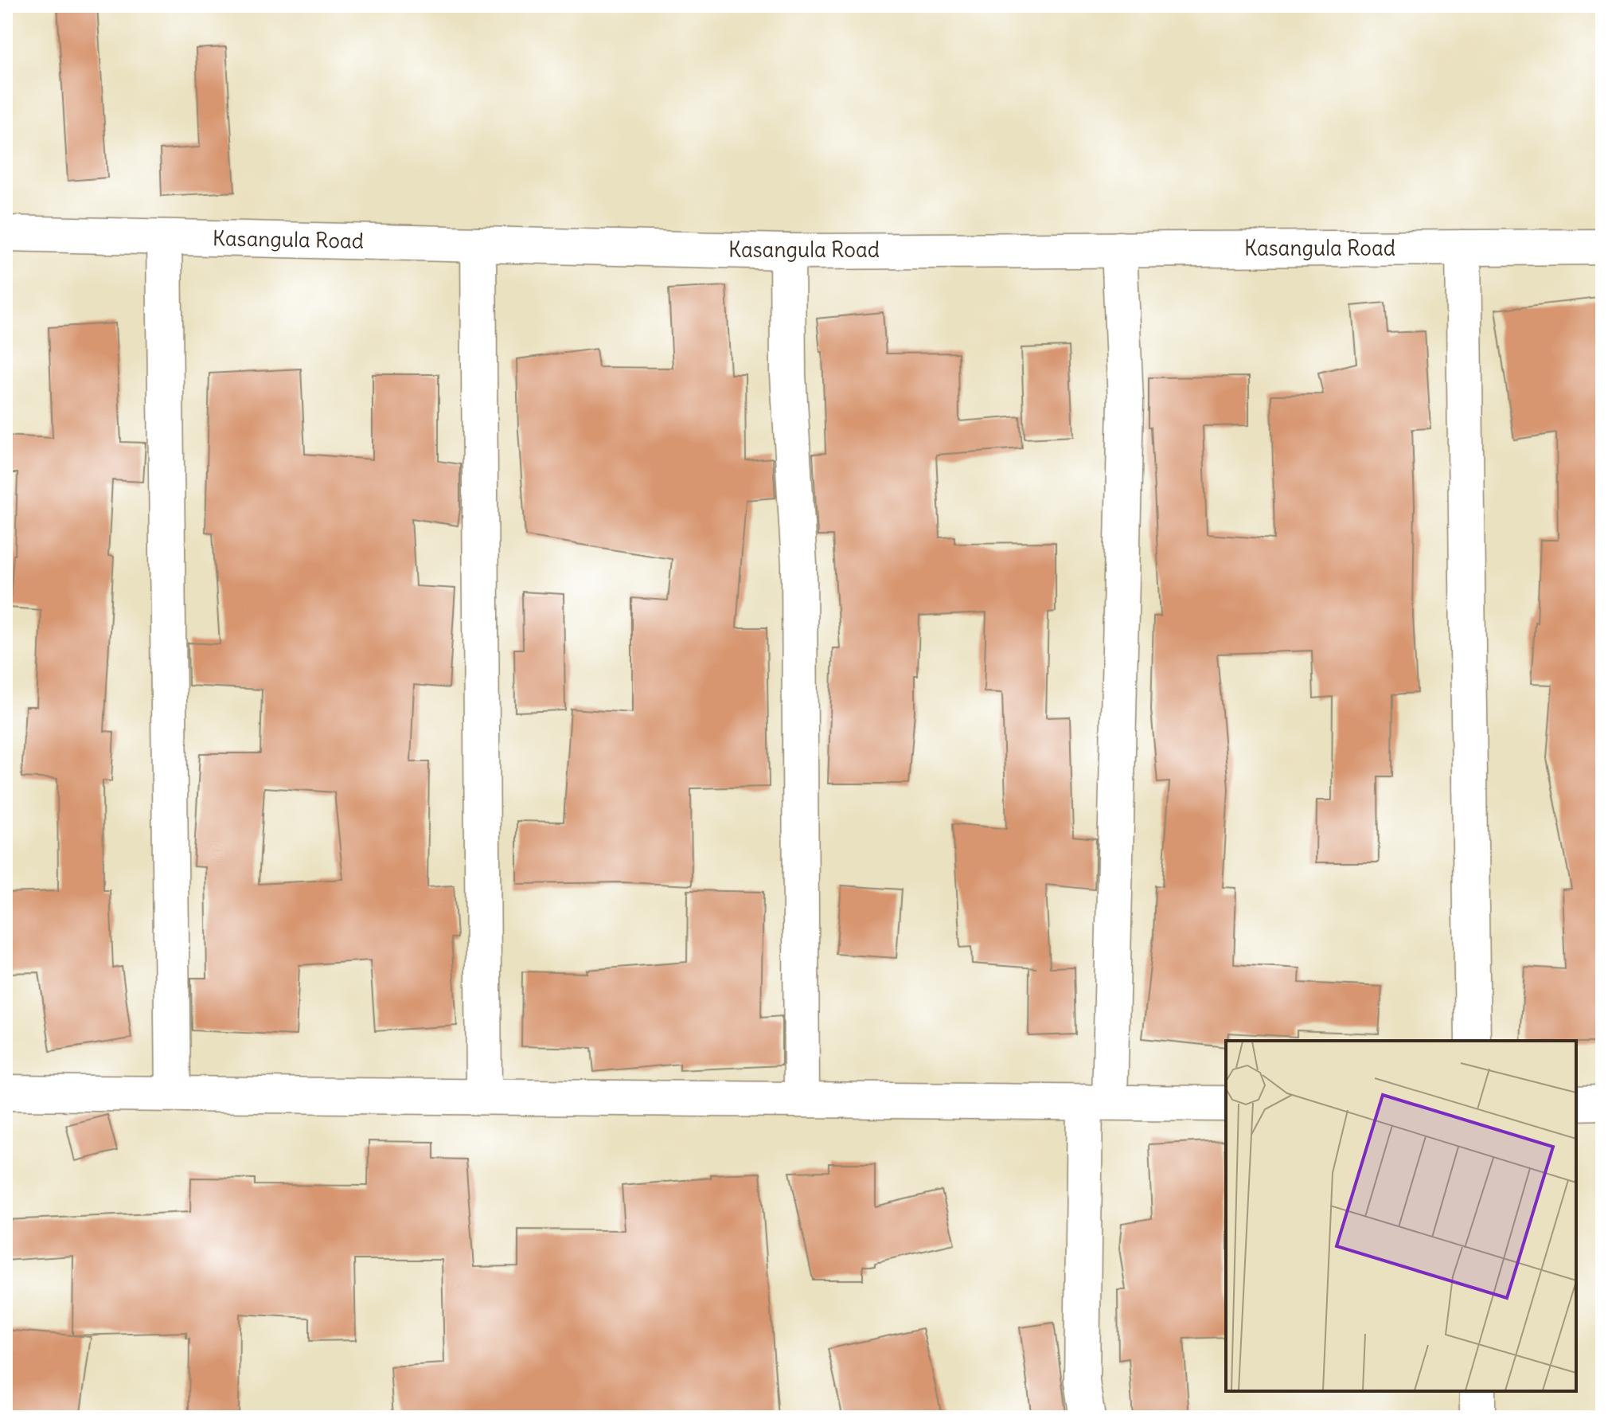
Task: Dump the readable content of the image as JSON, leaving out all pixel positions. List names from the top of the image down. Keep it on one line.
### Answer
{"streets":{"street":["Kasangula Road"]}}
